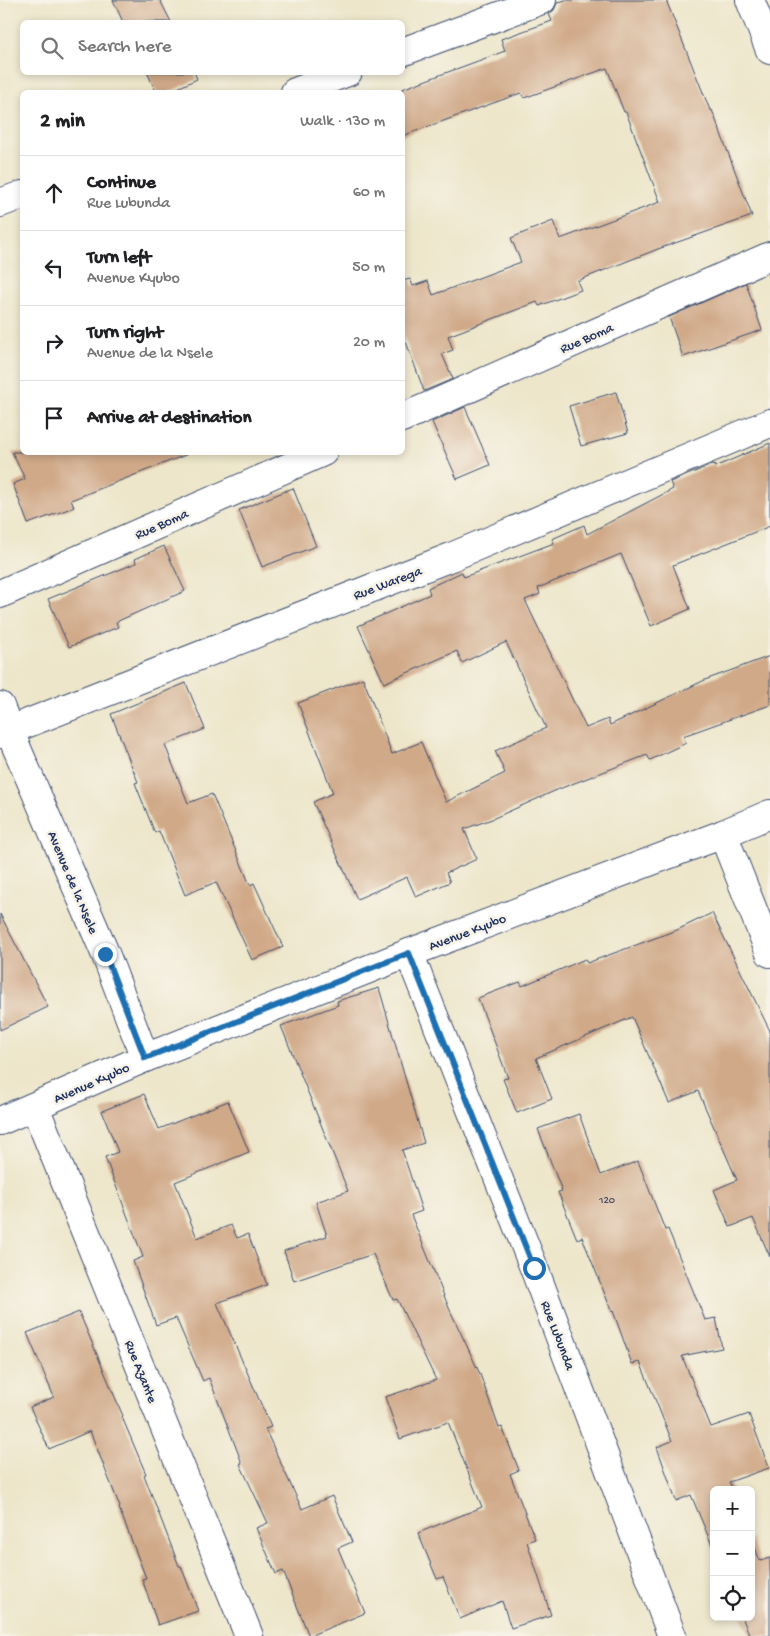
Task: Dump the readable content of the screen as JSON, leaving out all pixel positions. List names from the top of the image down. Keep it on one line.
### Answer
{"streets":{"street":["Rue Boma","Rue Warega","Avenue de la Nsele","Avenue Kyubo","Rue Lubunda","Rue Azante"]},"crossings":[["Rue Warega","Avenue de la Nsele"],["Avenue de la Nsele","Avenue Kyubo"],["Avenue Kyubo","Rue Lubunda"],["Avenue Kyubo","Rue Azante"]],"house_numbers":["120"],"page":{"search":"Search here","heading":["2 min","Walk · 130 m"],"list":[["Continue","Rue Lubunda","60 m"],["Turn left","Avenue Kyubo","50 m"],["Turn right","Avenue de la Nsele","20 m"],"Arrive at destination"],"map_buttons":["+","−"]}}
